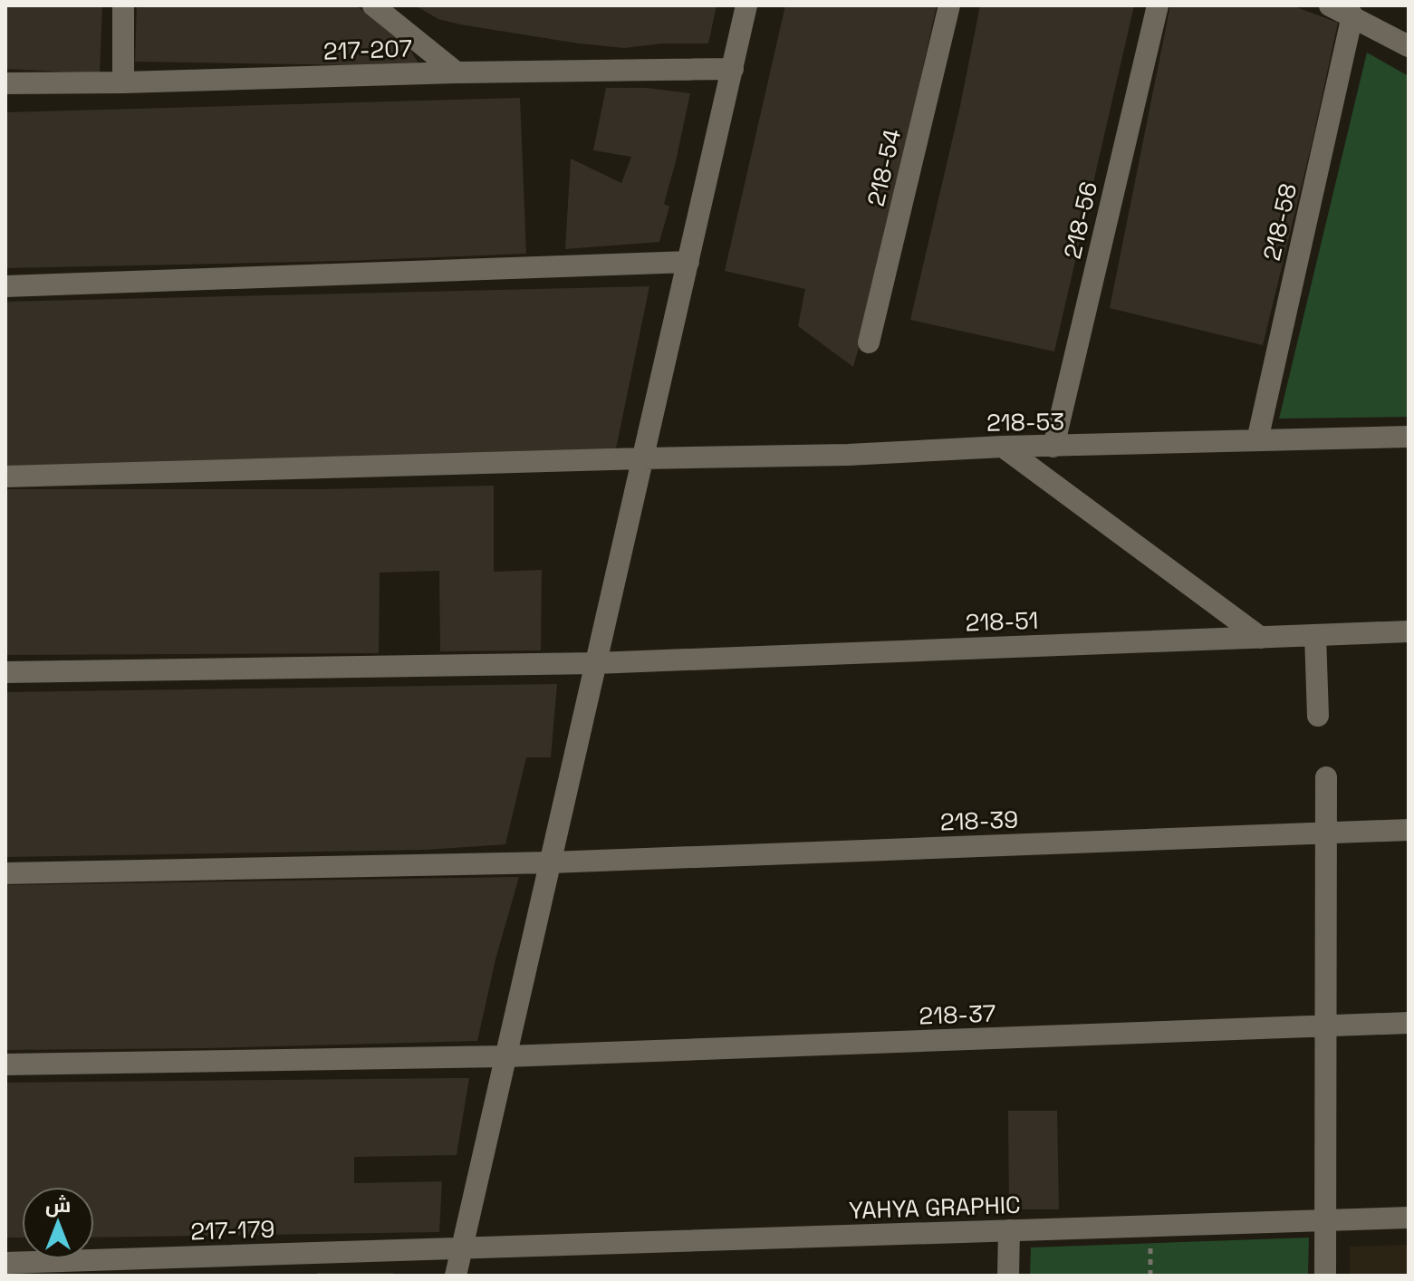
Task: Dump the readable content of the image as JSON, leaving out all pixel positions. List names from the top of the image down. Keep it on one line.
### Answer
{"streets":{"street":["217-207","218-54","218-56","218-58","218-53","218-51","218-39","218-37","YAHYA GRAPHIC","217-179"]},"crossings":[["218-56","218-53"],["218-58","218-53"],["YAHYA GRAPHIC","217-179"]],"north":"top"}
